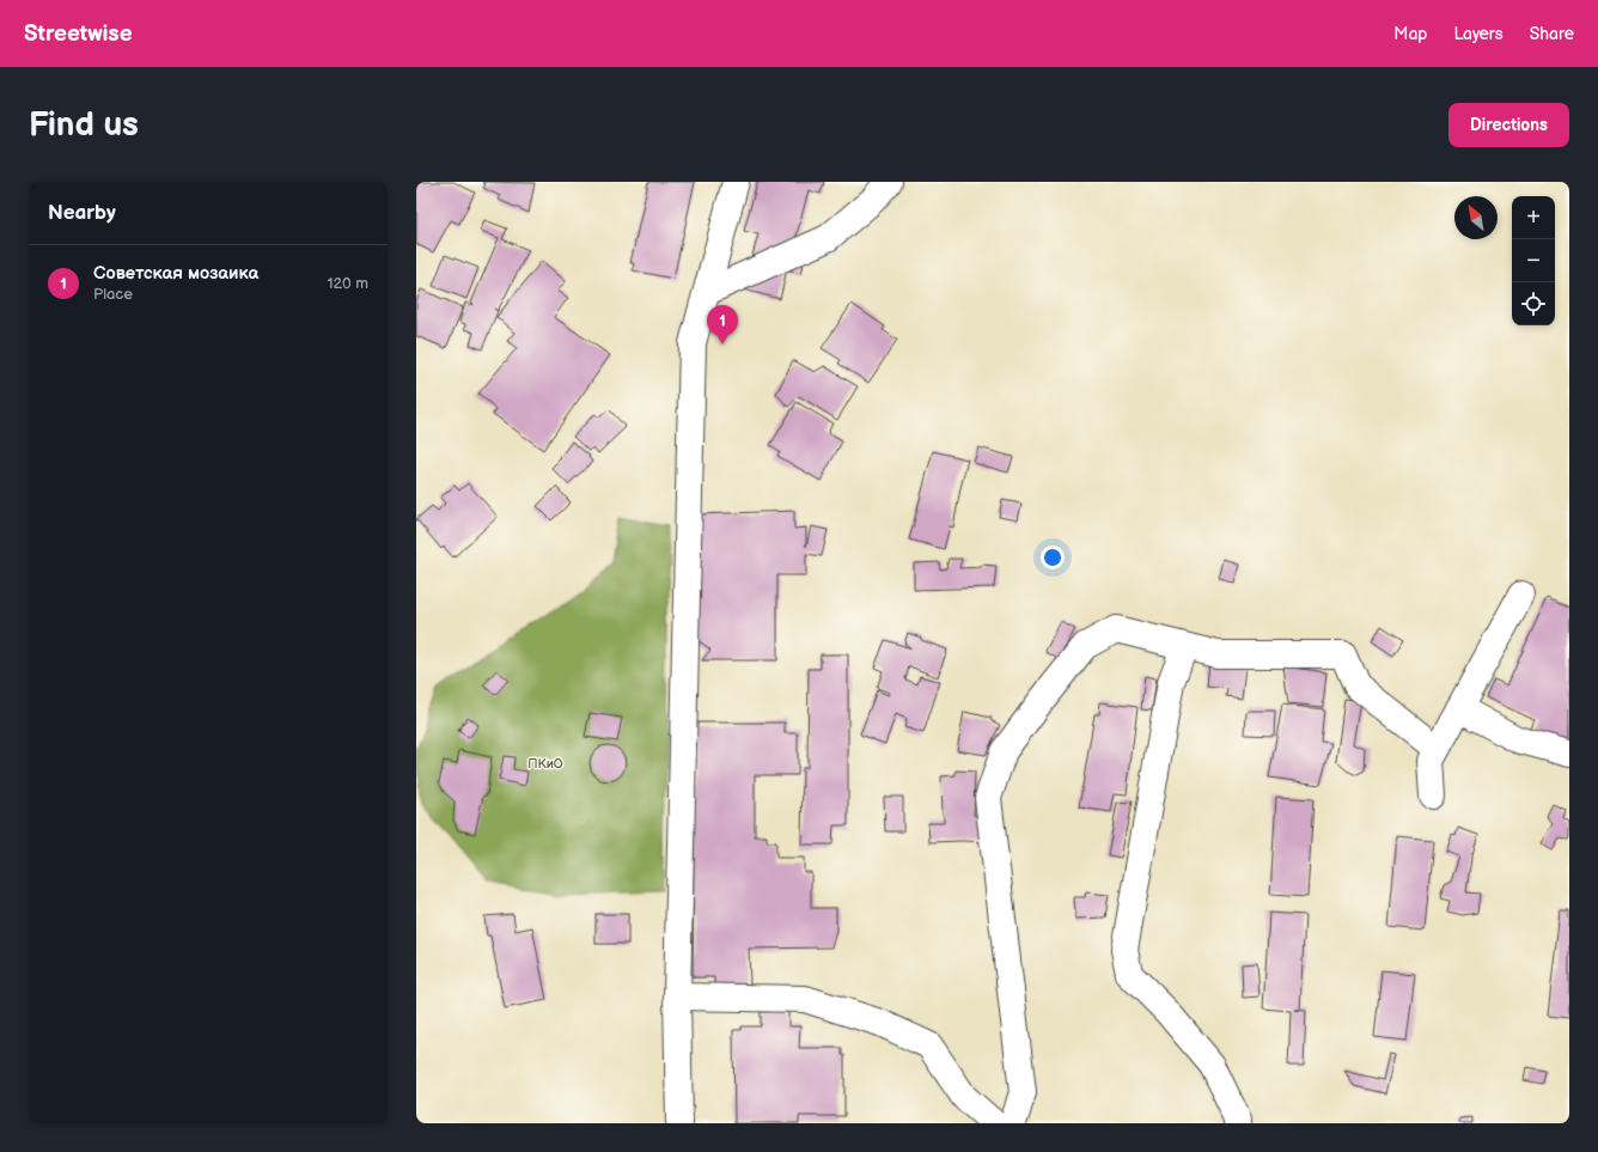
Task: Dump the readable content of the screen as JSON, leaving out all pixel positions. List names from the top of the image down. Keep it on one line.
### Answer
{"parks":["ПКиО"],"north":"top left","page":{"header":"Streetwise","nav":["Map","Layers","Share"],"buttons":"Directions","title":"Find us","heading":"Nearby","map_buttons":["+","−"],"list":[{"mark":"1","name":"Советская мозаика","note":"Place","value":"120 m"}],"pins":"1"}}
